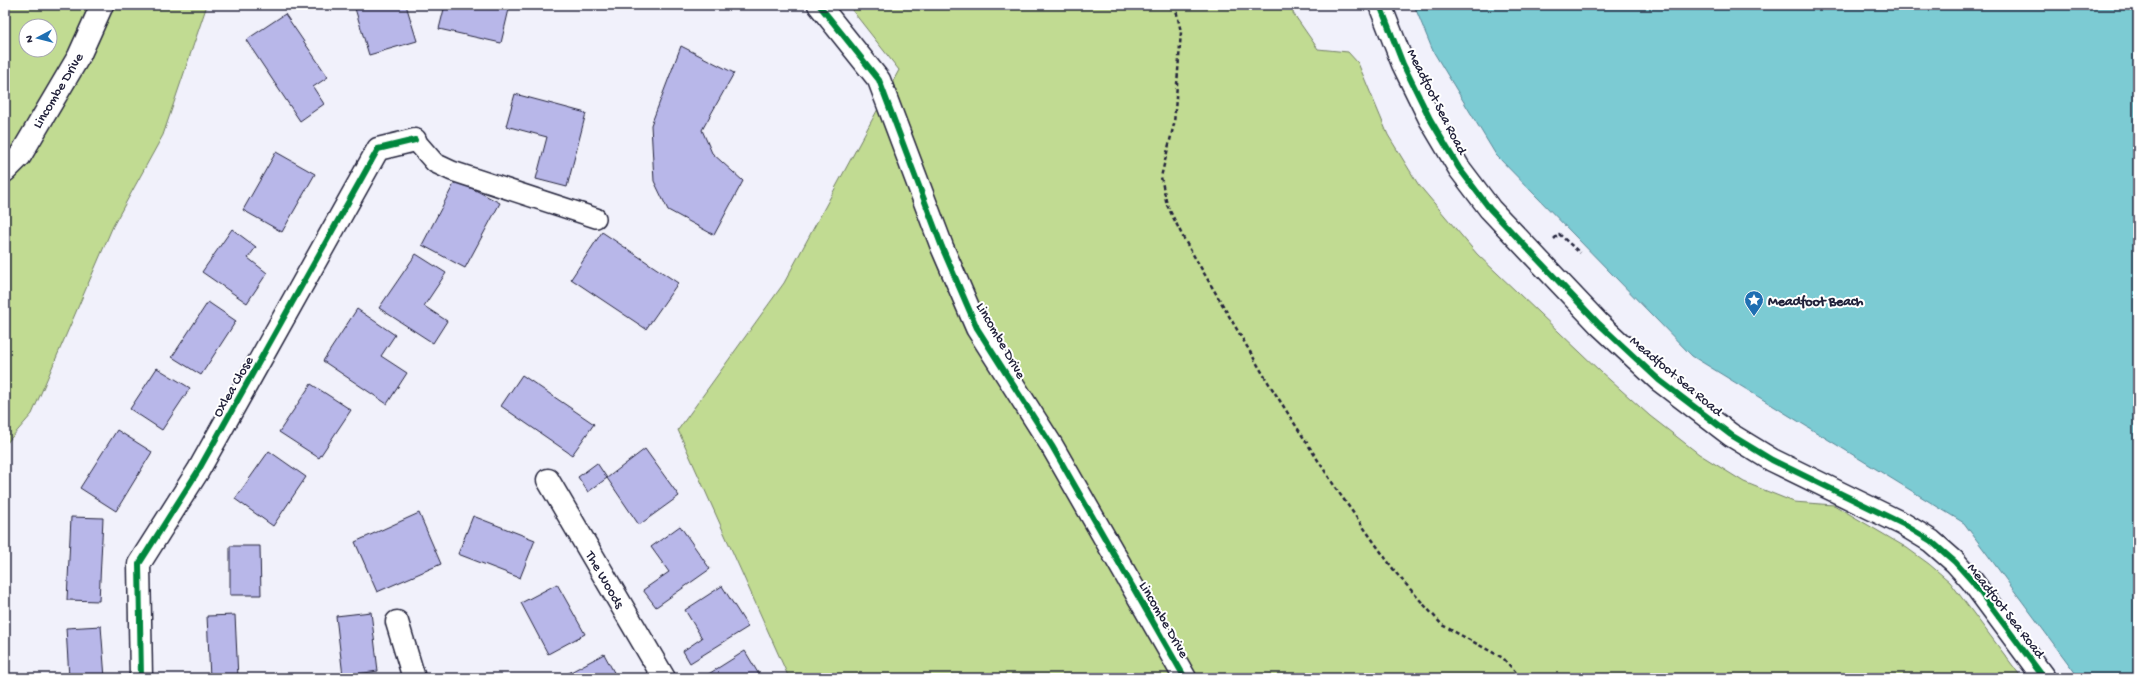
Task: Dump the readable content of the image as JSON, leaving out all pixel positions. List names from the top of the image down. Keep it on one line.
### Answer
{"streets":{"street":["Lincombe Drive","Meadfoot Sea Road","Oxlea Close","The Woods"]},"places":{"place":["Meadfoot Beach"]},"north":"left"}
